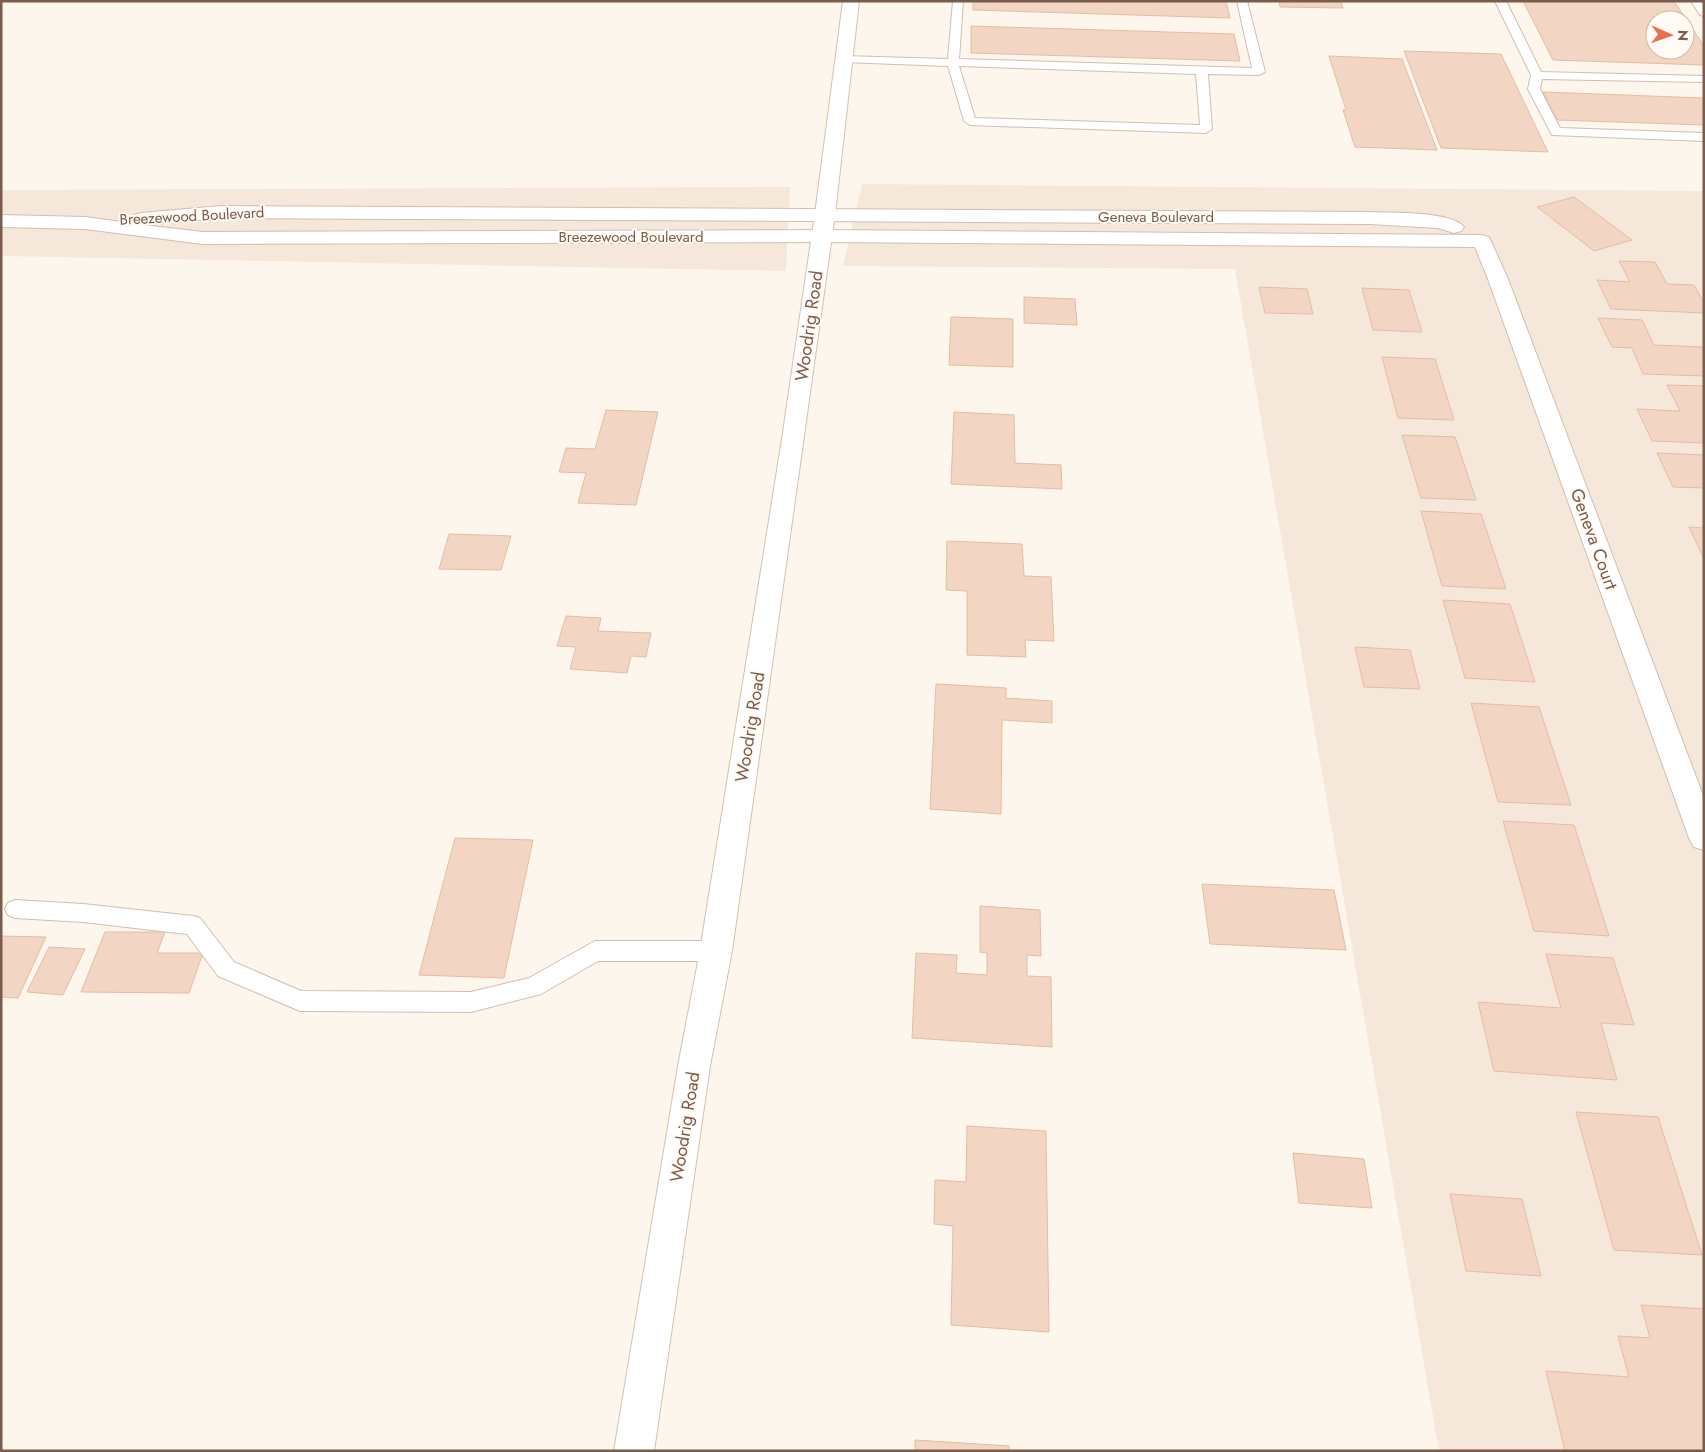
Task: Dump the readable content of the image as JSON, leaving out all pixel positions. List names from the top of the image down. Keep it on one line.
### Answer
{"streets":{"street":["Breezewood Boulevard","Woodrig Road","Geneva Court"]},"crossings":[["Breezewood Boulevard","Woodrig Road"],["Breezewood Boulevard","Geneva Court"],["Woodrig Road","Geneva Court"]],"north":"right"}
